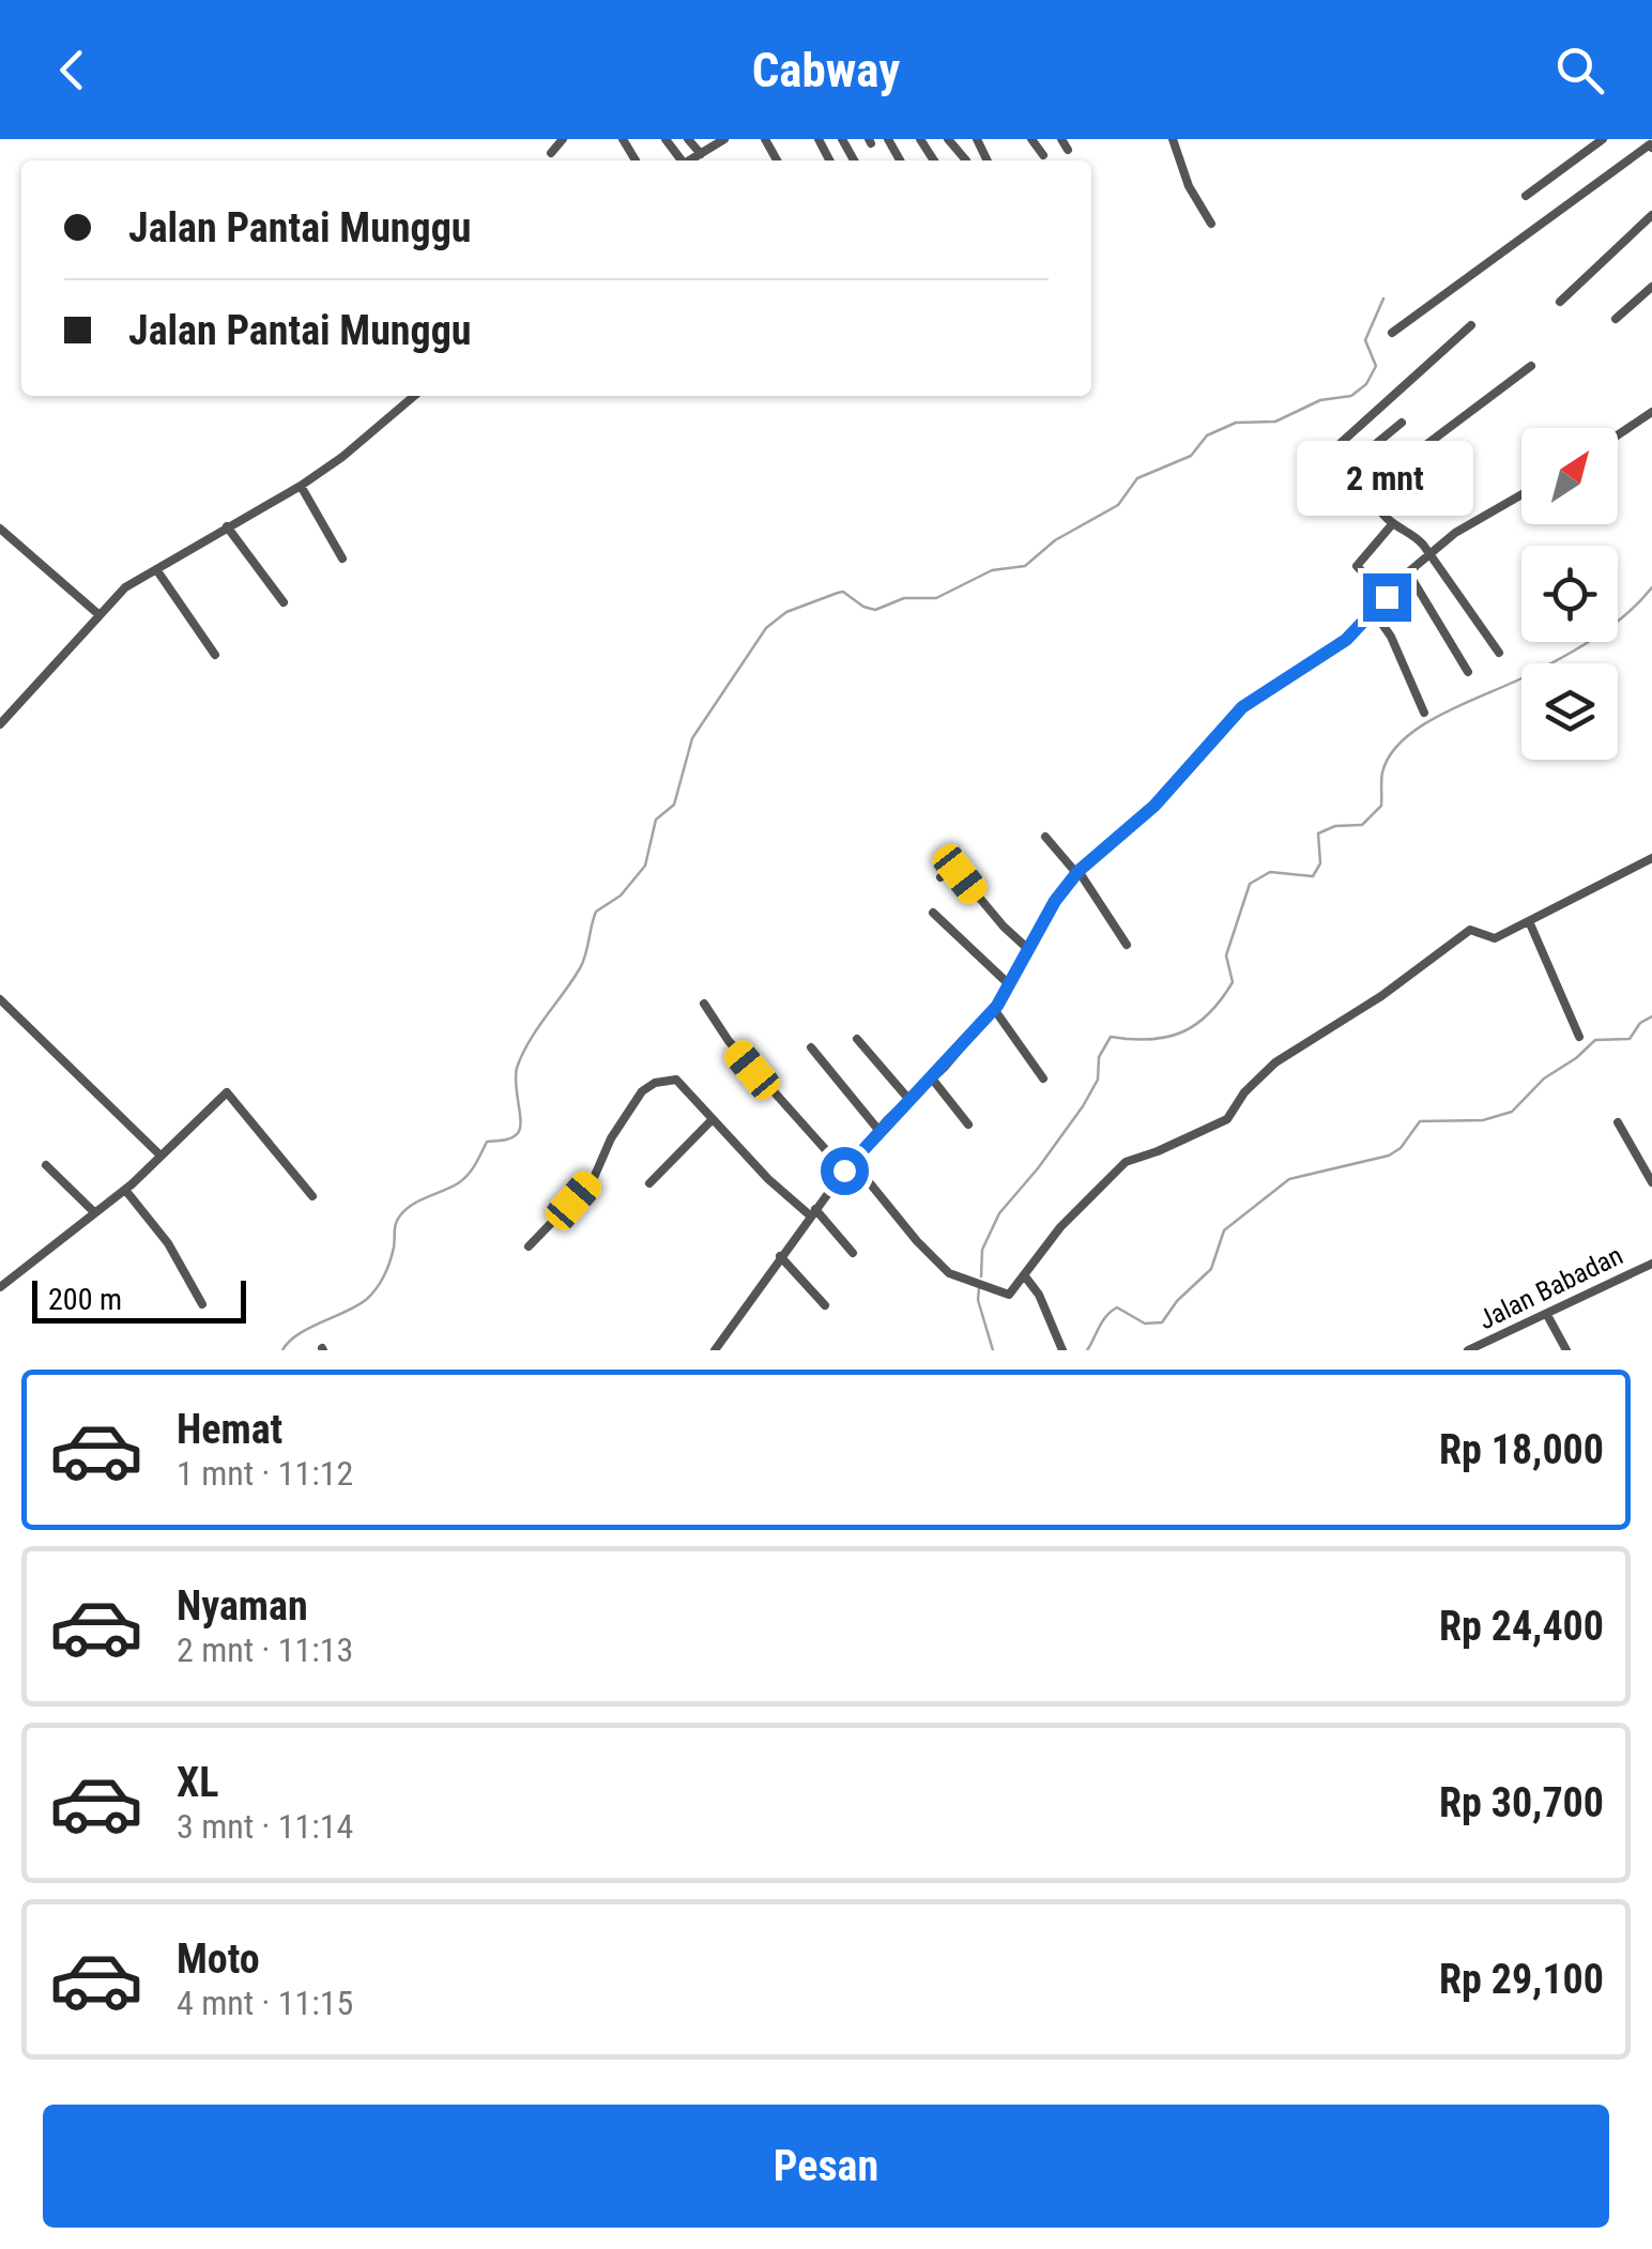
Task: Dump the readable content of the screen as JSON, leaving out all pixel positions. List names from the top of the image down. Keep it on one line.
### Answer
{"streets":{"street":["Jalan Babadan"]},"scale_bar":"200 m","north":"top right","page":{"header":"Cabway","banner":["Jalan Pantai Munggu","Jalan Pantai Munggu"],"bubble":"2 mnt","scale":"200 m","list":[{"name":"Hemat","note":"1 mnt · 11:12","value":"Rp 18,000"},{"name":"Nyaman","note":"2 mnt · 11:13","value":"Rp 24,400"},{"name":"XL","note":"3 mnt · 11:14","value":"Rp 30,700"},{"name":"Moto","note":"4 mnt · 11:15","value":"Rp 29,100"}],"buttons":"Pesan"}}
